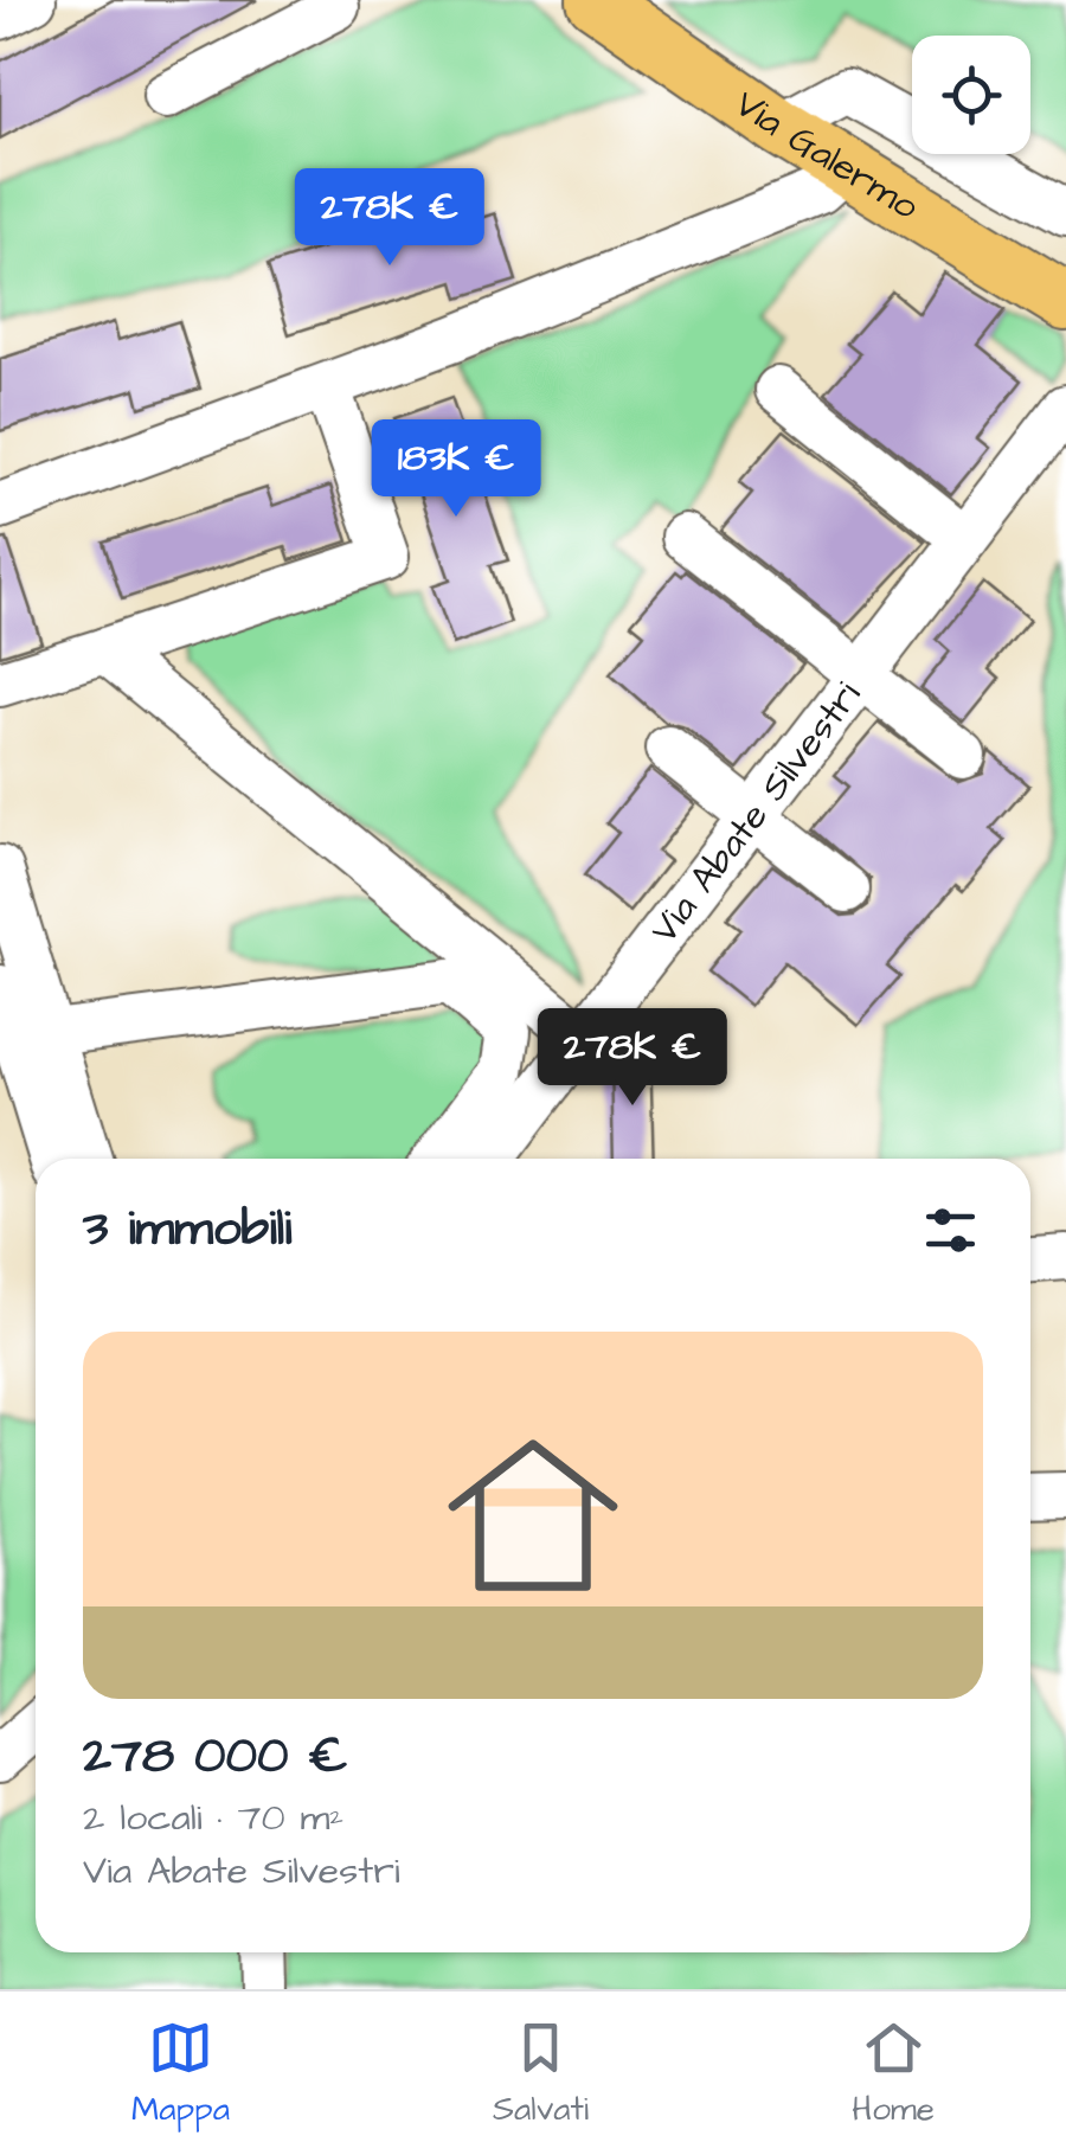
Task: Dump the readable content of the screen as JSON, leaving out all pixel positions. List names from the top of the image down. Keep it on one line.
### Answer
{"streets":{"main road":["Via Galermo"],"street":["Via Abate Silvestri"]},"page":{"price":["278K €","183K €","278K €"],"heading":"3 immobili","list":[{"name":"278 000 €","note":"2 locali · 70 m² · Via Abate Silvestri"}],"tabs":["Mappa","Salvati","Home"]}}
